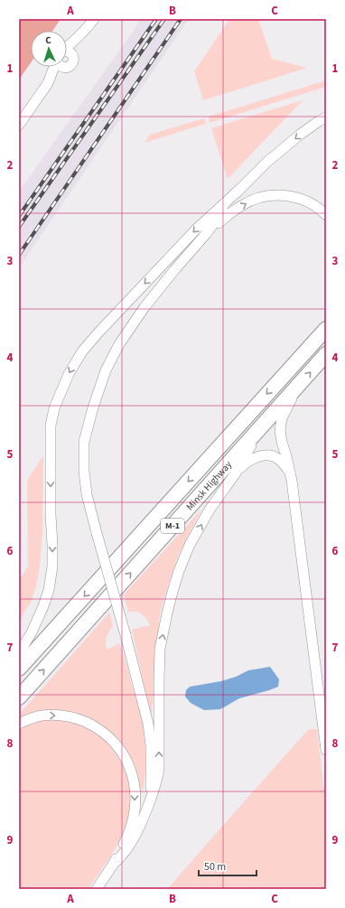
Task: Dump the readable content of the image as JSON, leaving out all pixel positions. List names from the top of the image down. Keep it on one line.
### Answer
{"streets":{"highway":["Minsk Highway","М-1"]},"scale_bar":"50 m","north":"top","grid":{"columns":["A","B","C"],"rows":["1","2","3","4","5","6","7","8","9"]}}
